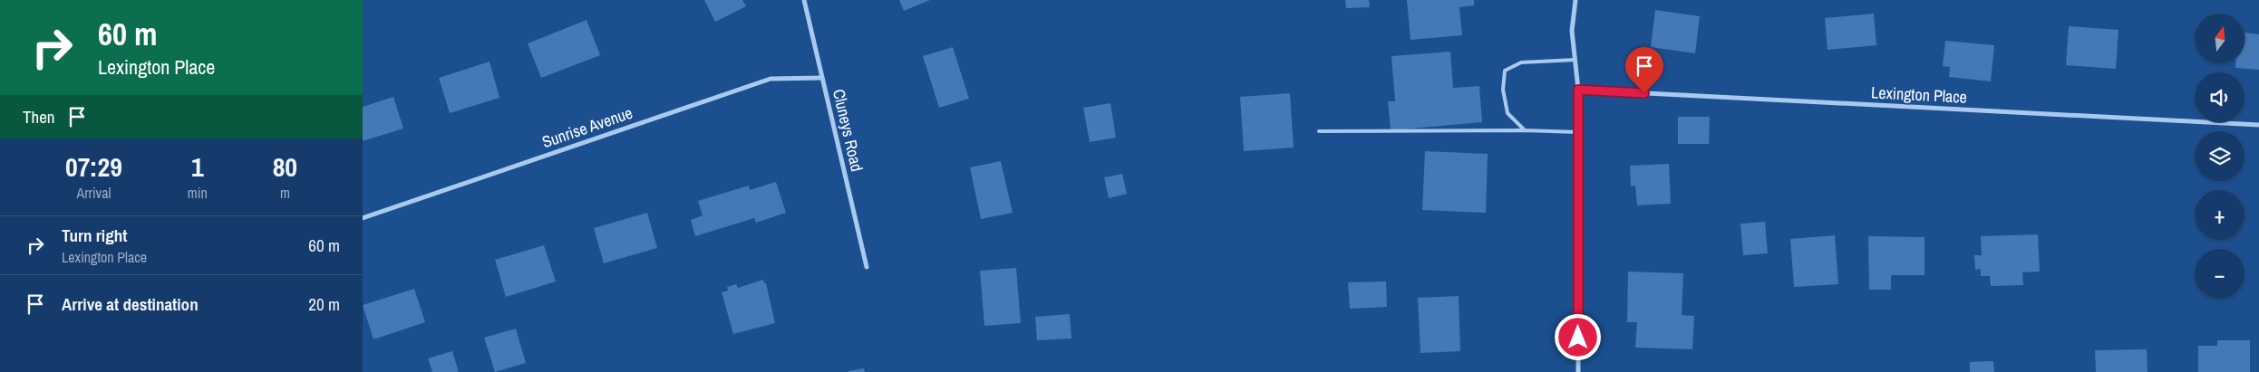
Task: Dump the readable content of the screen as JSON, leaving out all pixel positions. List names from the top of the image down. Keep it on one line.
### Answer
{"streets":{"street":["Lexington Place","Sunrise Avenue","Cluneys Road"]},"crossings":[["Sunrise Avenue","Cluneys Road"]],"north":"top","page":{"turn":["60 m","Lexington Place"],"map_buttons":["+","−"],"then":"Then","eta":["07:29","Arrival","1","min","80","m"],"list":[{"name":"Turn right","note":"Lexington Place","value":"60 m"},{"name":"Arrive at destination","value":"20 m"}]}}
